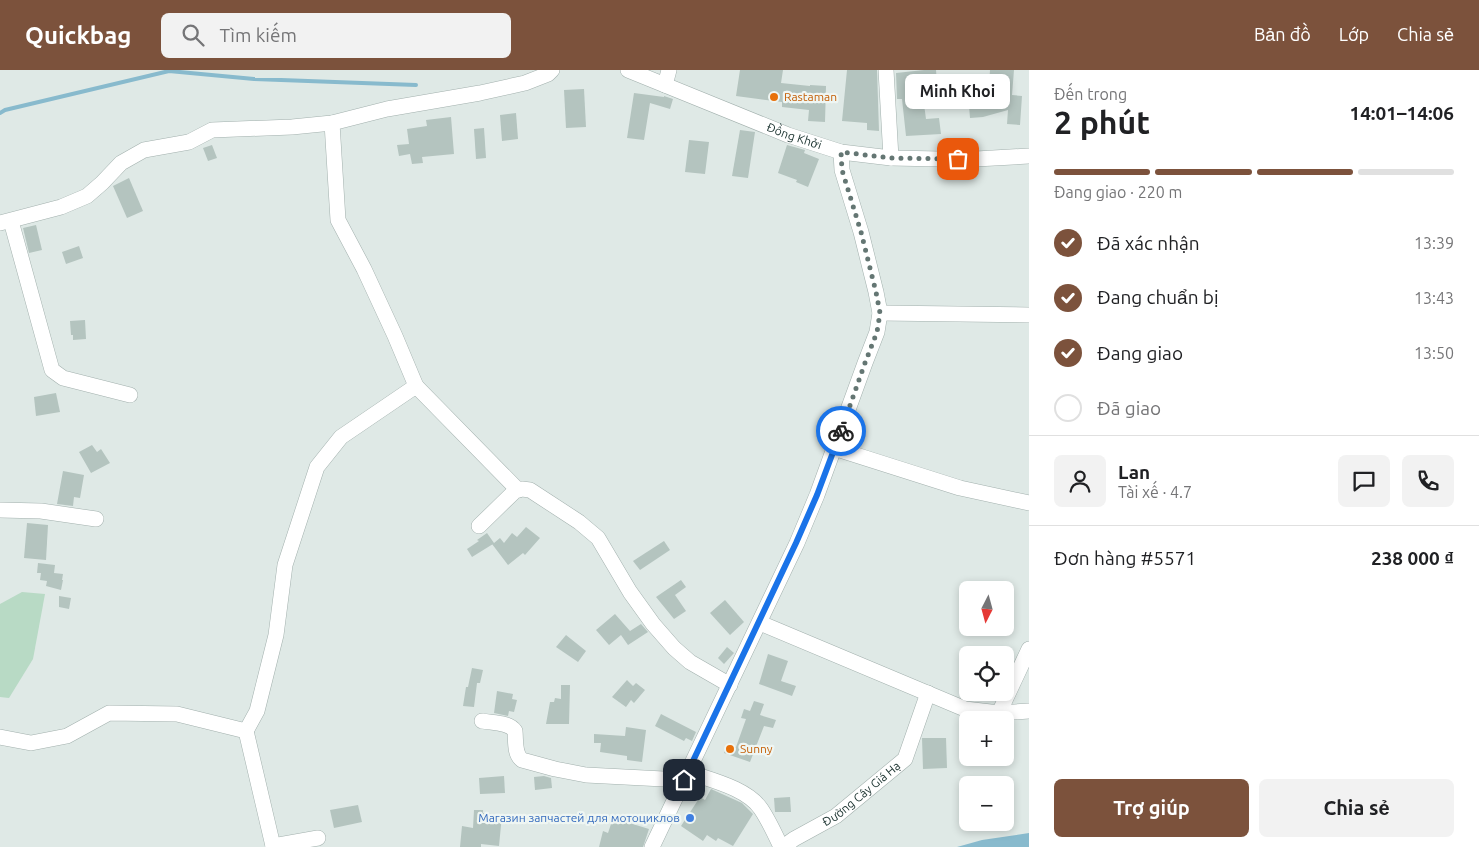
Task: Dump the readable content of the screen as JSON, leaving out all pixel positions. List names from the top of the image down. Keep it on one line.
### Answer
{"streets":{"street":["Đồng Khởi","Đường Cây Giá Hạ"]},"places":["Rastaman","Minh Khoi","Sunny","Магазин запчастей для мотоциклов"],"north":"bottom","page":{"header":"Quickbag","search":"Tìm kiếm","nav":["Bản đồ","Lớp","Chia sẻ"],"heading":["2 phút","Đến trong","14:01–14:06"],"panel":["Lan","Tài xế · 4.7","Đơn hàng #5571","238 000 ₫"],"bubble":"Minh Khoi","bar":"Đang giao · 220 m","list":[["Đã xác nhận","13:39"],["Đang chuẩn bị","13:43"],["Đang giao","13:50"],"Đã giao"],"map_buttons":["+","−"],"buttons":["Trợ giúp","Chia sẻ"]}}
